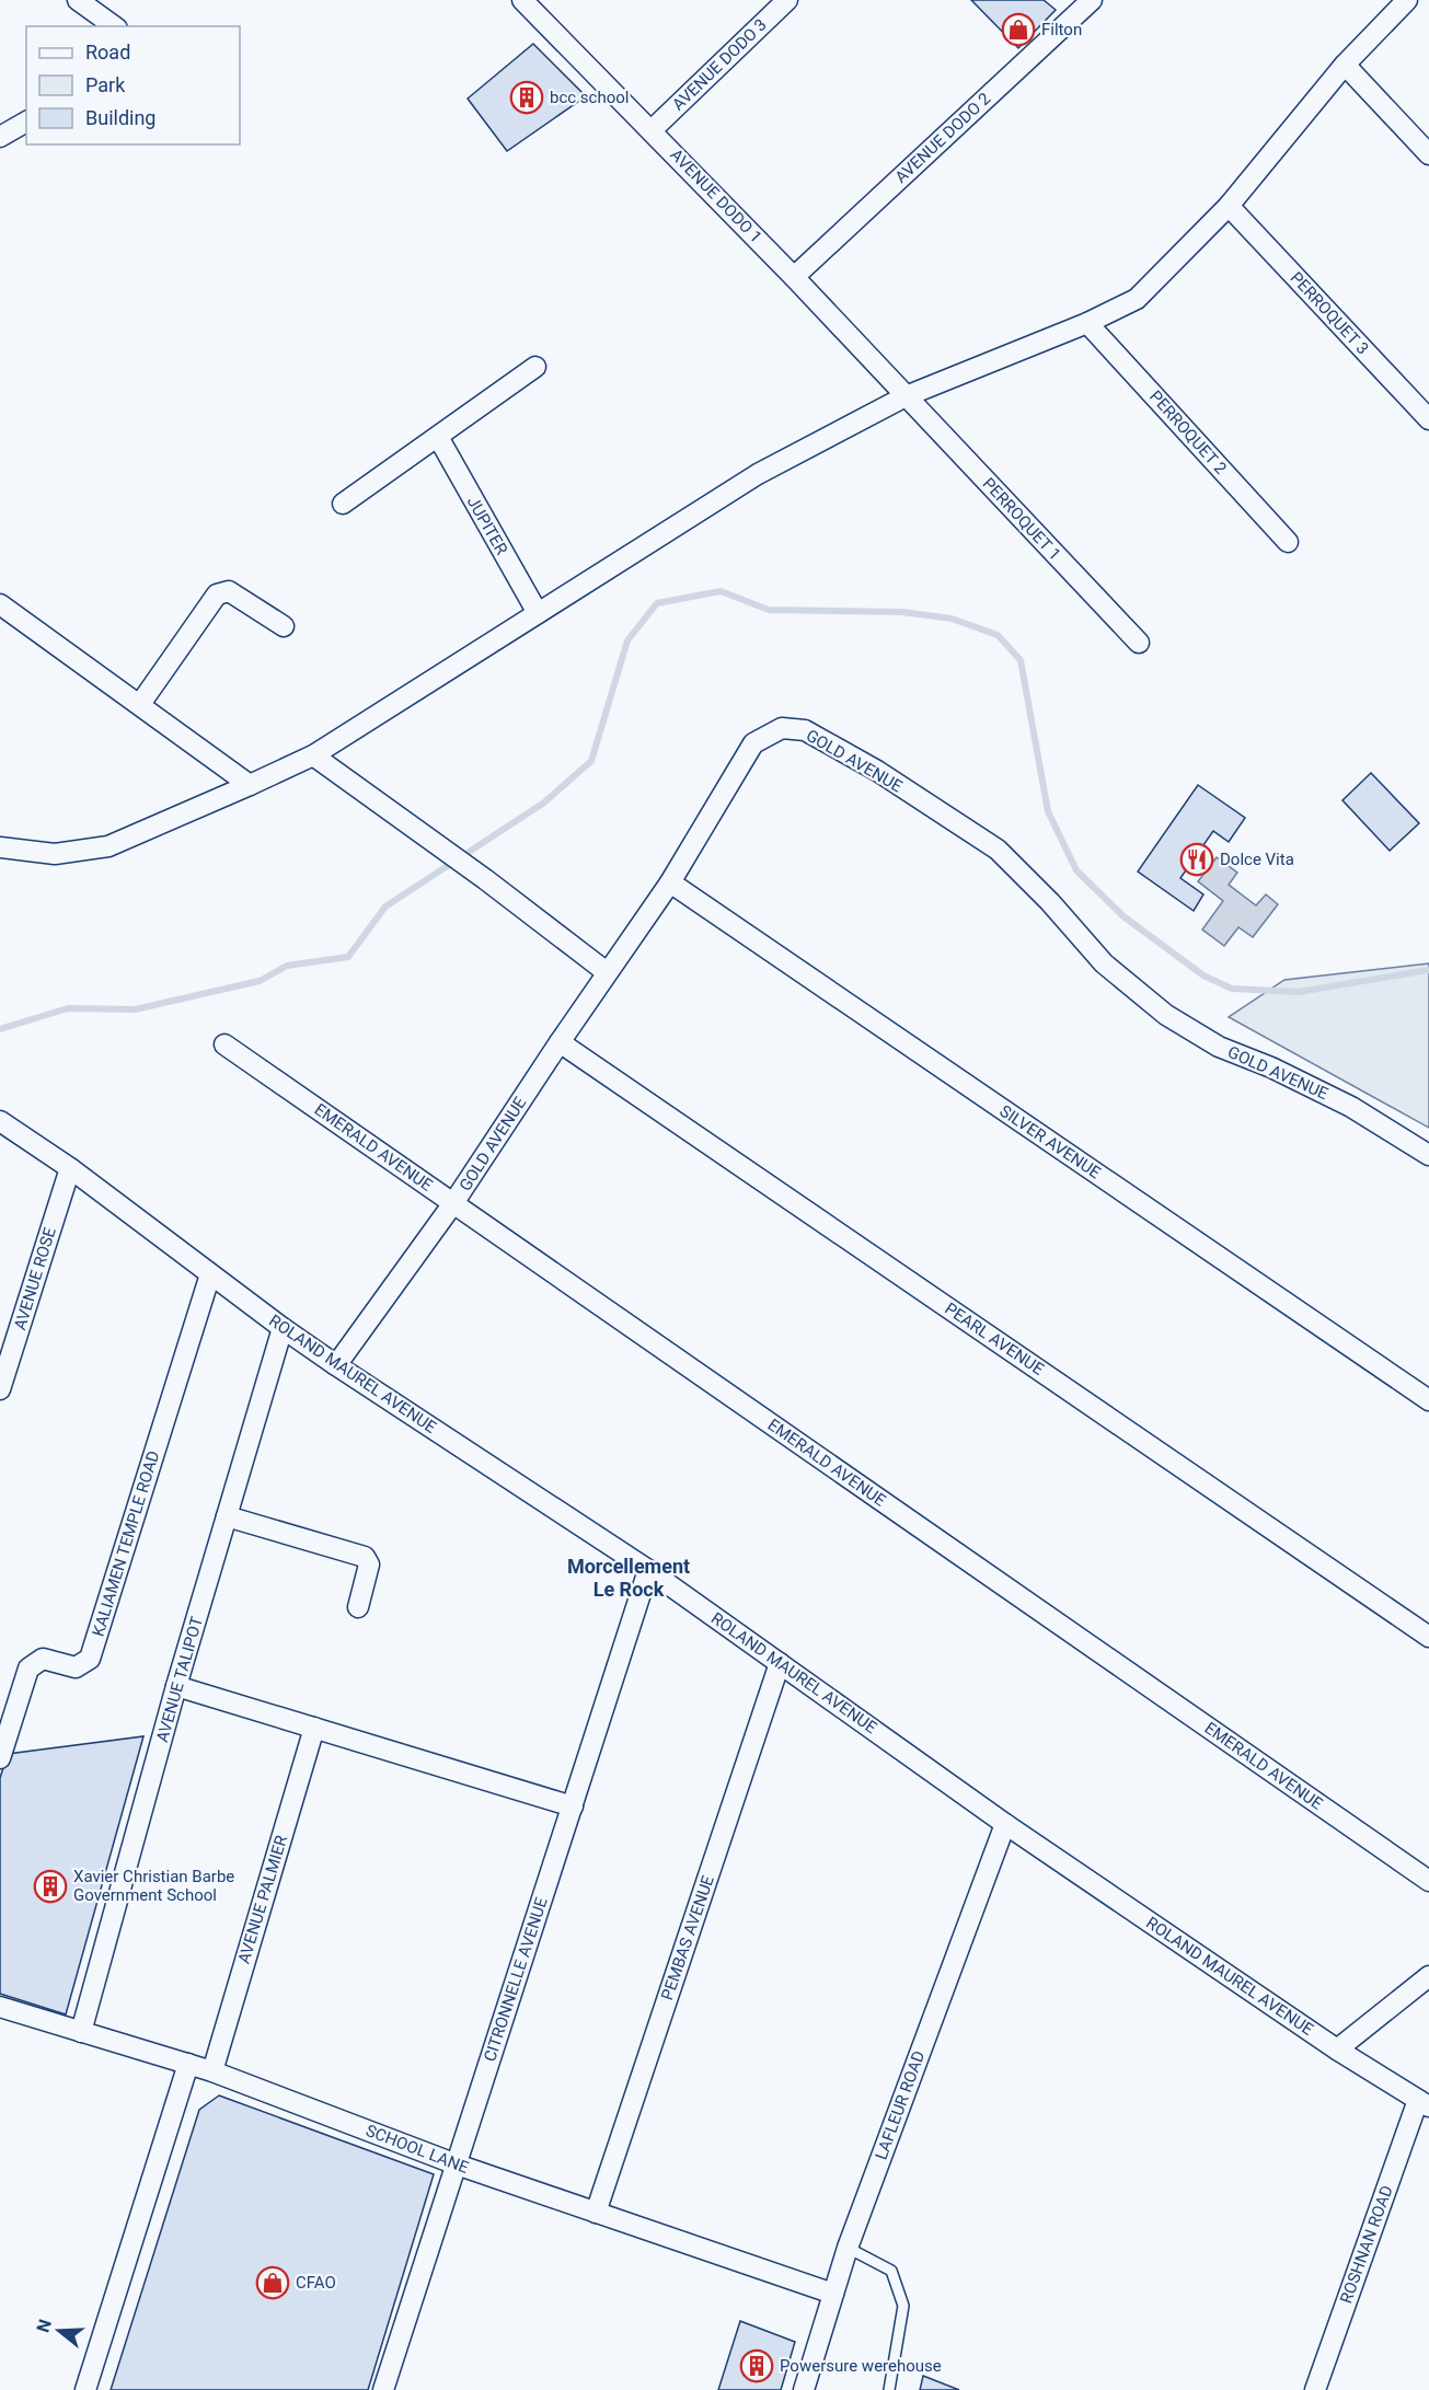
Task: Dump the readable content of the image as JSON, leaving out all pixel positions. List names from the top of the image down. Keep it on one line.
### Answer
{"streets":{"street":["AVENUE DODO 3","AVENUE DODO 2","AVENUE DODO 1","PERROQUET 3","PERROQUET 2","PERROQUET 1","JUPITER","GOLD AVENUE","SILVER AVENUE","EMERALD AVENUE","AVENUE ROSE","PEARL AVENUE","ROLAND MAUREL AVENUE","KALIAMEN TEMPLE ROAD","AVENUE TALIPOT","AVENUE PALMIER","PEMBAS AVENUE","CITRONNELLE AVENUE","LAFLEUR ROAD","SCHOOL LANE","ROSHNAN ROAD"]},"crossings":[["AVENUE DODO 3","AVENUE DODO 1"],["AVENUE DODO 2","AVENUE DODO 1"],["AVENUE DODO 1","PERROQUET 1"],["GOLD AVENUE","SILVER AVENUE"],["GOLD AVENUE","EMERALD AVENUE"],["GOLD AVENUE","PEARL AVENUE"],["GOLD AVENUE","ROLAND MAUREL AVENUE"],["AVENUE ROSE","ROLAND MAUREL AVENUE"],["ROLAND MAUREL AVENUE","KALIAMEN TEMPLE ROAD"],["ROLAND MAUREL AVENUE","AVENUE TALIPOT"],["ROLAND MAUREL AVENUE","PEMBAS AVENUE"],["ROLAND MAUREL AVENUE","CITRONNELLE AVENUE"],["ROLAND MAUREL AVENUE","LAFLEUR ROAD"],["ROLAND MAUREL AVENUE","ROSHNAN ROAD"],["AVENUE TALIPOT","SCHOOL LANE"],["AVENUE PALMIER","SCHOOL LANE"],["PEMBAS AVENUE","SCHOOL LANE"],["CITRONNELLE AVENUE","SCHOOL LANE"],["LAFLEUR ROAD","SCHOOL LANE"]],"districts":["Morcellement Le Rock"],"places":{"shop":["Filton","CFAO"],"building":["bcc school","Xavier Christian Barbe Government School","Powersure werehouse"],"restaurant":["Dolce Vita"]},"legend":["Road","Park","Building"],"north":"left"}
